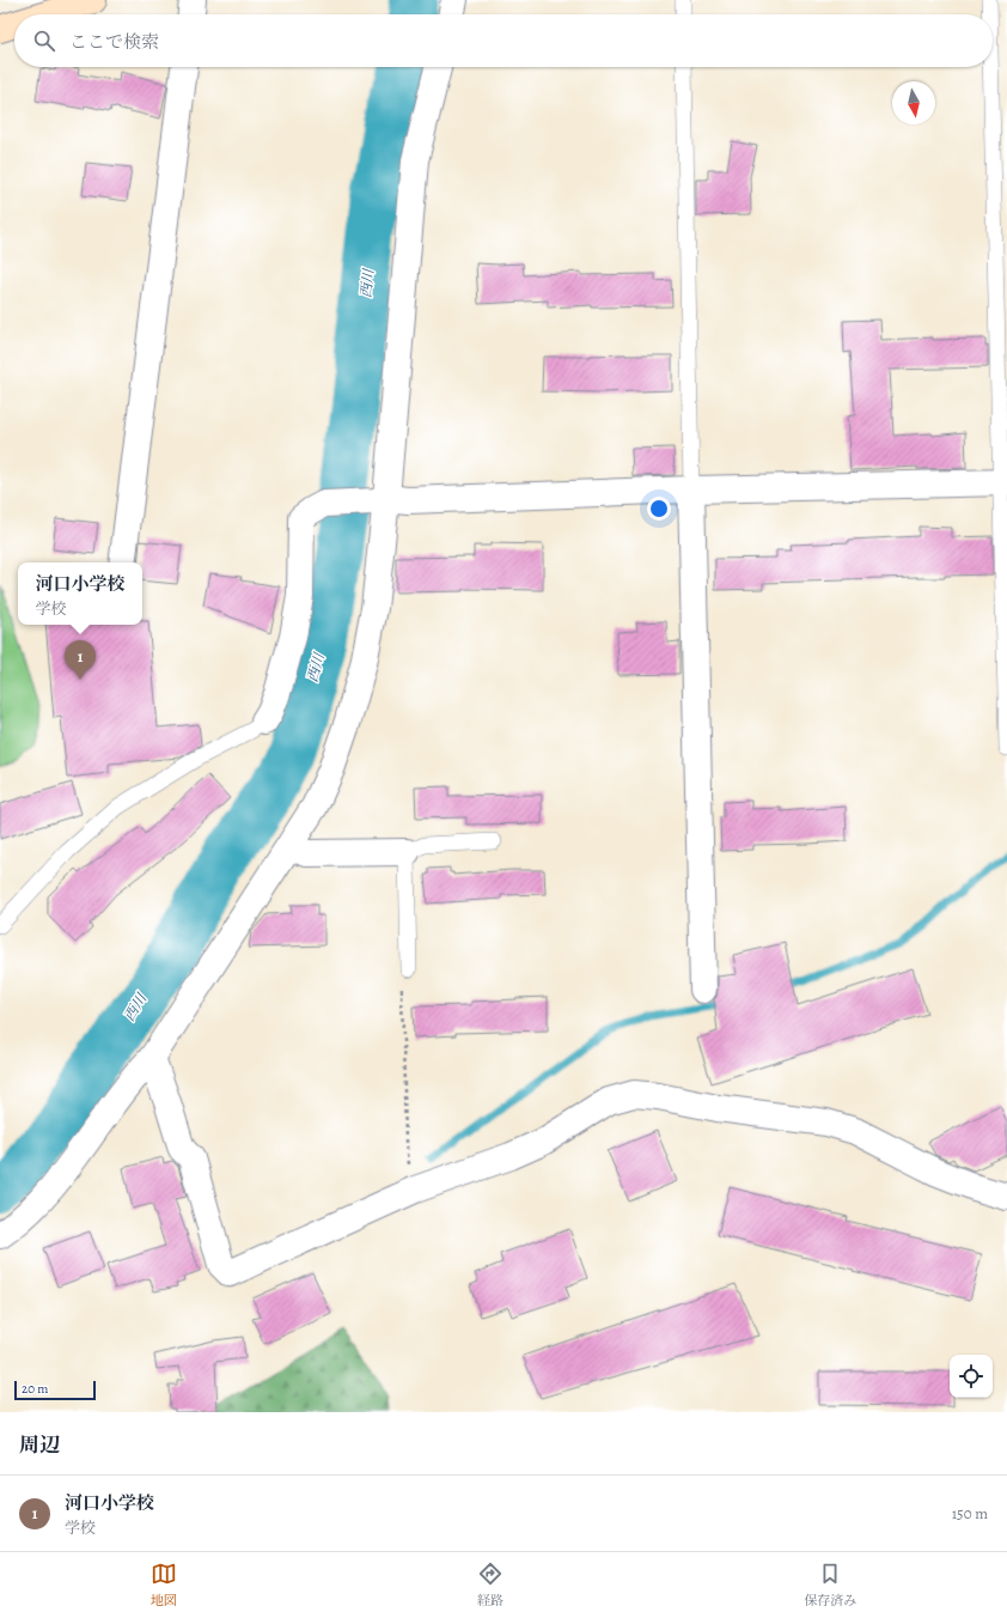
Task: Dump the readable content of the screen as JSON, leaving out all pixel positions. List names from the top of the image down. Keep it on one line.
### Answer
{"water":["西川"],"scale_bar":"20 m","north":"bottom","page":{"search":"ここで検索","popup":["河口小学校","学校"],"pins":"1","scale":"20 m","heading":"周辺","list":[{"mark":"1","name":"河口小学校","note":"学校","value":"150 m"}],"nav":["地図","経路","保存済み"]}}
